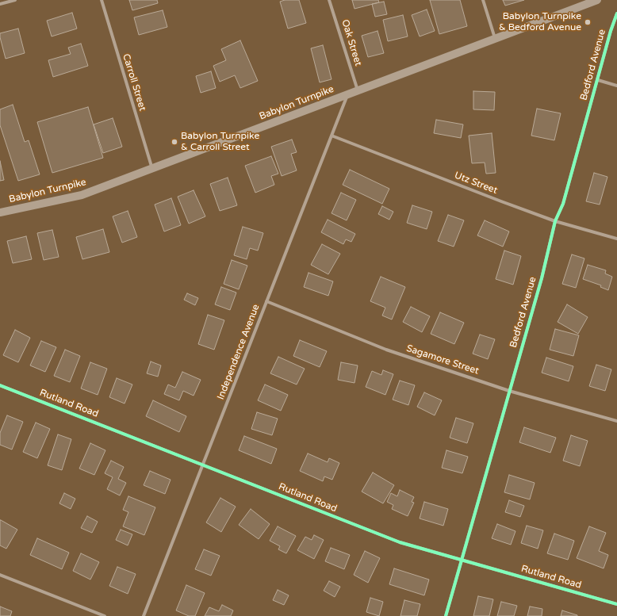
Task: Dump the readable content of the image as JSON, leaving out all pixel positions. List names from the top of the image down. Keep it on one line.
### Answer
{"streets":{"main road":["Babylon Turnpike"],"street":["Oak Street","Bedford Avenue","Carroll Street","Utz Street","Independence Avenue","Sagamore Street","Rutland Road"]},"crossings":[["Oak Street","Babylon Turnpike"],["Bedford Avenue","Utz Street"],["Bedford Avenue","Sagamore Street"],["Bedford Avenue","Rutland Road"],["Carroll Street","Babylon Turnpike"],["Babylon Turnpike","Independence Avenue"],["Utz Street","Independence Avenue"],["Independence Avenue","Sagamore Street"],["Independence Avenue","Rutland Road"]],"places":["Babylon Turnpike & Bedford Avenue","Babylon Turnpike & Carroll Street"]}
